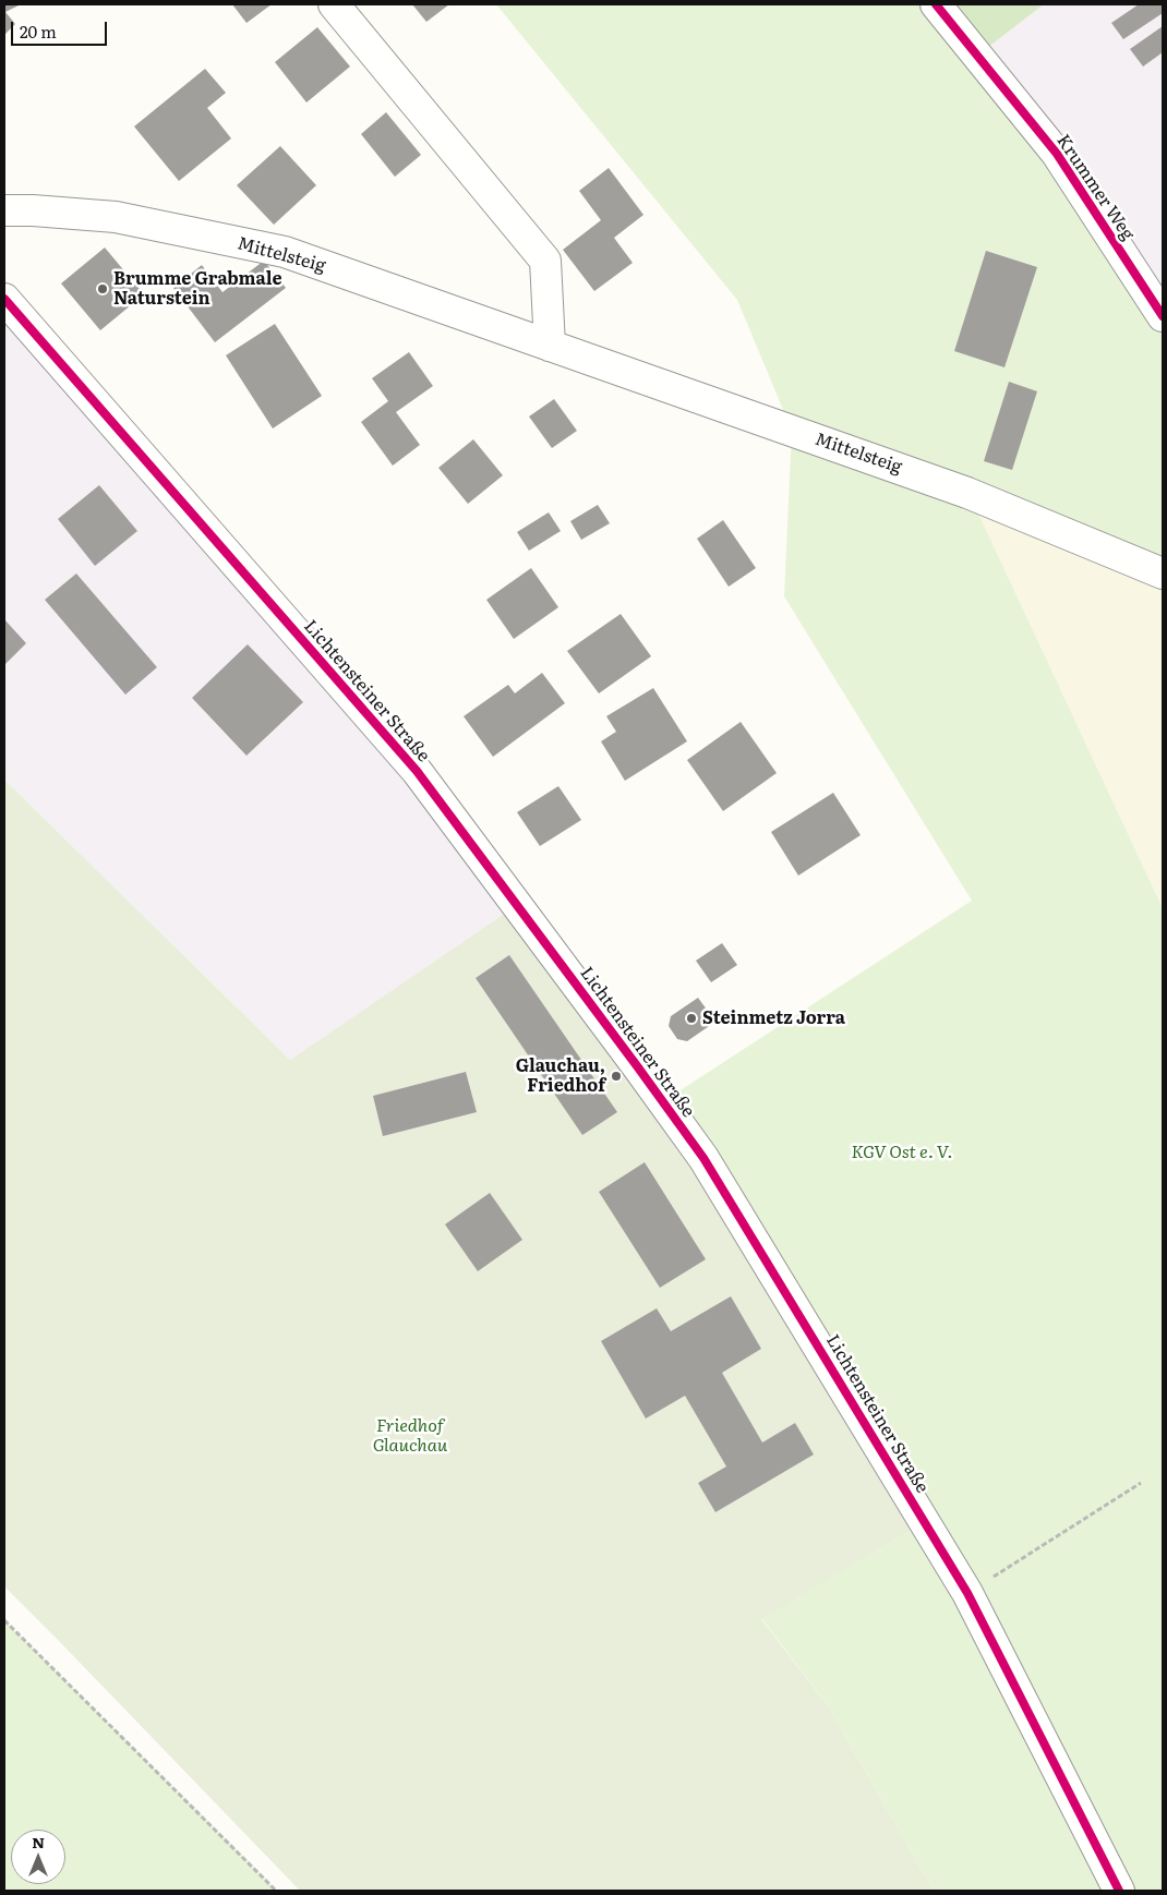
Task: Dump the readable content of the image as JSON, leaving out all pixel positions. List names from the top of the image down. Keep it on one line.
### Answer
{"streets":{"street":["Krummer Weg","Mittelsteig","Lichtensteiner Straße"]},"parks":["KGV Ost e. V.","Friedhof Glauchau"],"places":["Brumme Grabmale Naturstein","Steinmetz Jorra","Glauchau, Friedhof"],"scale_bar":"20 m","north":"top"}
